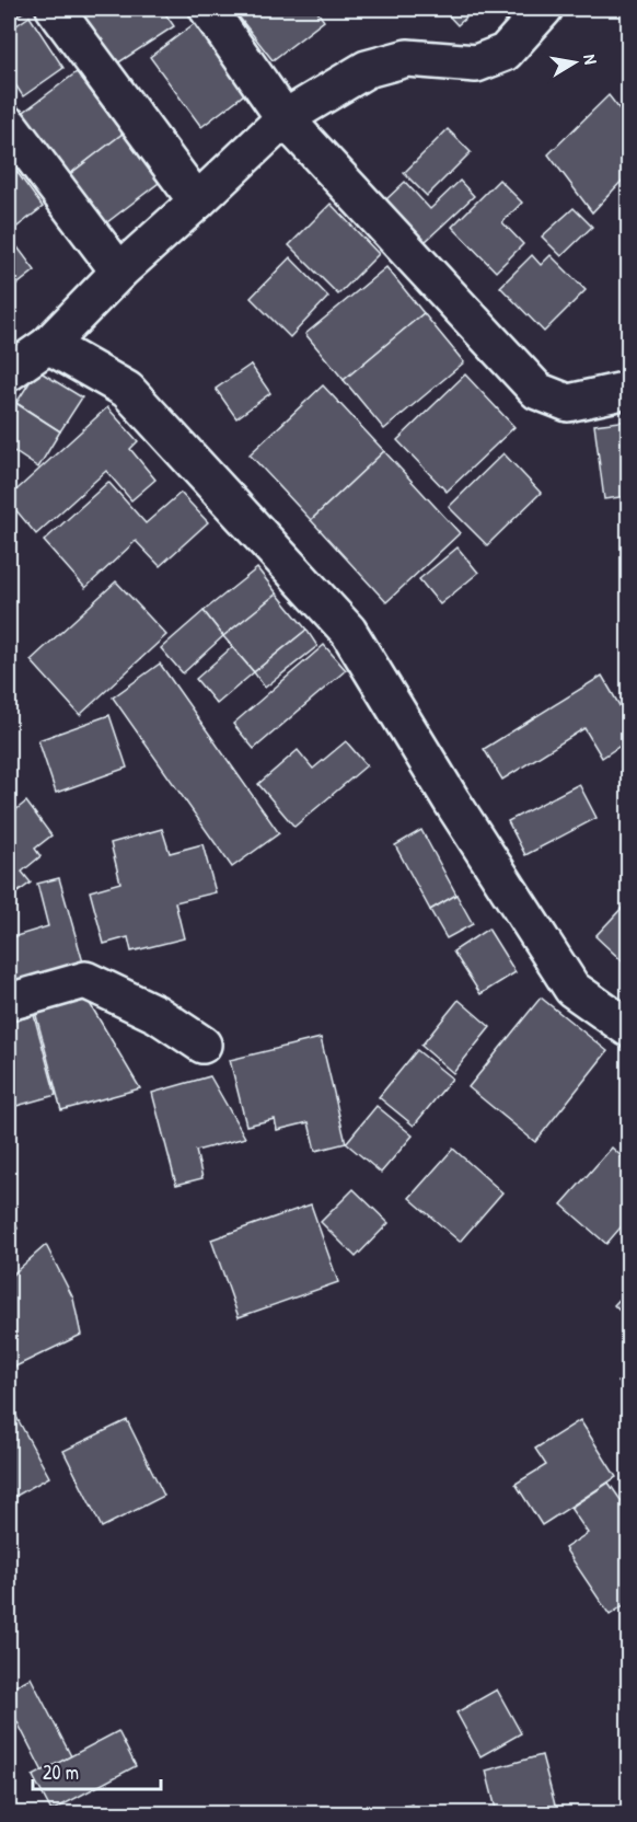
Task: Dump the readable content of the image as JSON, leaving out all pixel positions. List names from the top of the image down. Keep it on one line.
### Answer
{"scale_bar":"20 m","north":"right"}
